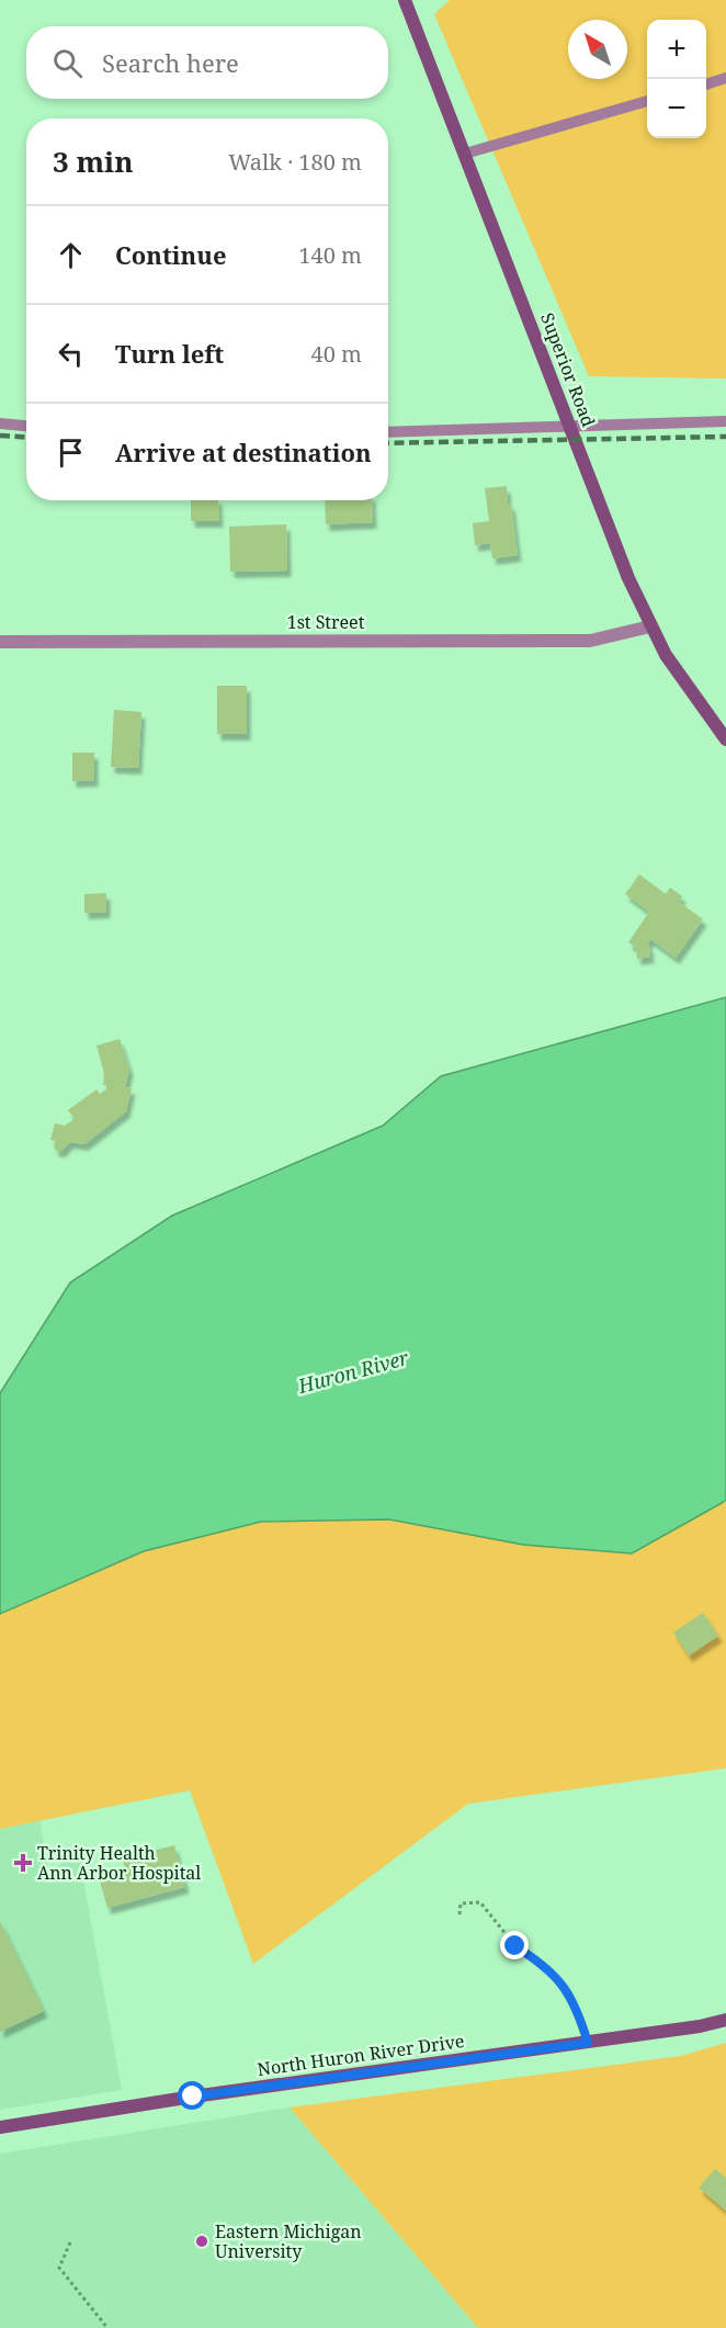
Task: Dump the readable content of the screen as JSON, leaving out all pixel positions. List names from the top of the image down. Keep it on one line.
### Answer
{"streets":{"main road":["Superior Road","North Huron River Drive"],"street":["1st Street"]},"crossings":[["Superior Road","1st Street"]],"water":["Huron River"],"places":{"health":["Trinity Health Ann Arbor Hospital"],"other":["Eastern Michigan University"]},"north":"top left","page":{"map_buttons":["+","−"],"search":"Search here","heading":["3 min","Walk · 180 m"],"list":[["Continue","140 m"],["Turn left","40 m"],"Arrive at destination"]}}
